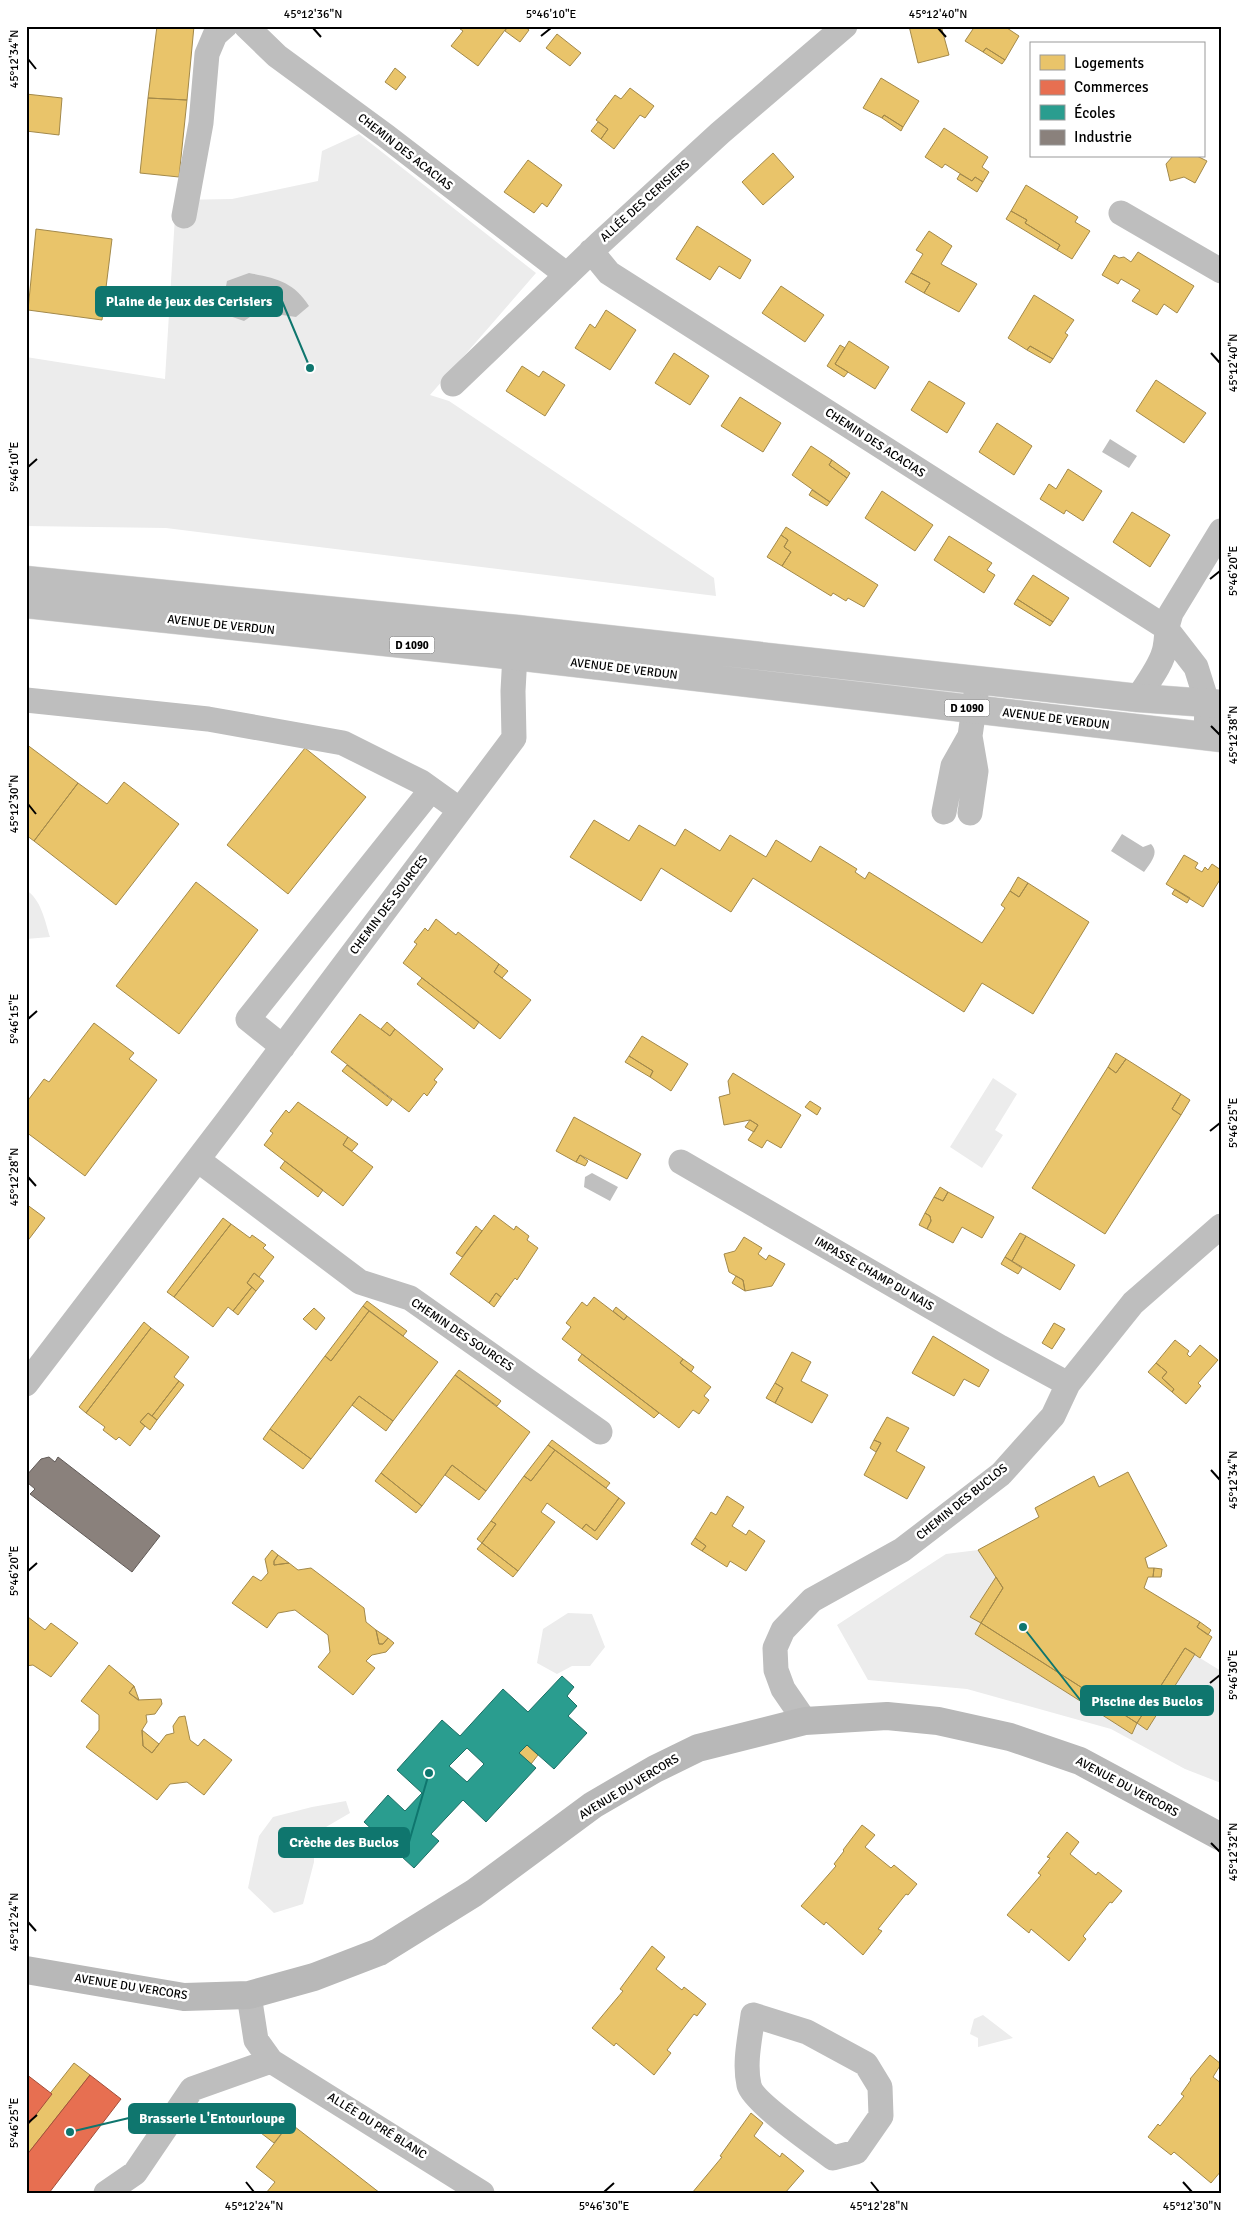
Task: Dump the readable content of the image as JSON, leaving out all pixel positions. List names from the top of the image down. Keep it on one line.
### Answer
{"streets":{"main road":["AVENUE DE VERDUN","D 1090"],"street":["CHEMIN DES ACACIAS","ALLÉE DES CERISIERS","CHEMIN DES SOURCES","IMPASSE CHAMP DU NAIS","CHEMIN DES BUCLOS","AVENUE DU VERCORS","ALLÉE DU PRÉ BLANC"]},"crossings":[["CHEMIN DES ACACIAS","ALLÉE DES CERISIERS"],["CHEMIN DES ACACIAS","AVENUE DE VERDUN"],["AVENUE DE VERDUN","CHEMIN DES SOURCES"],["IMPASSE CHAMP DU NAIS","CHEMIN DES BUCLOS"],["CHEMIN DES BUCLOS","AVENUE DU VERCORS"],["AVENUE DU VERCORS","ALLÉE DU PRÉ BLANC"]],"places":["Plaine de jeux des Cerisiers","Piscine des Buclos","Crèche des Buclos","Brasserie L'Entourloupe"],"legend":["Logements","Commerces","Écoles","Industrie"],"coordinates":["45°12'36\"N","5°46'10\"E","45°12'40\"N","45°12'34\"N","5°46'20\"E","45°12'38\"N","45°12'30\"N","5°46'15\"E","5°46'25\"E","45°12'28\"N","5°46'30\"E","45°12'32\"N","45°12'24\"N"]}
